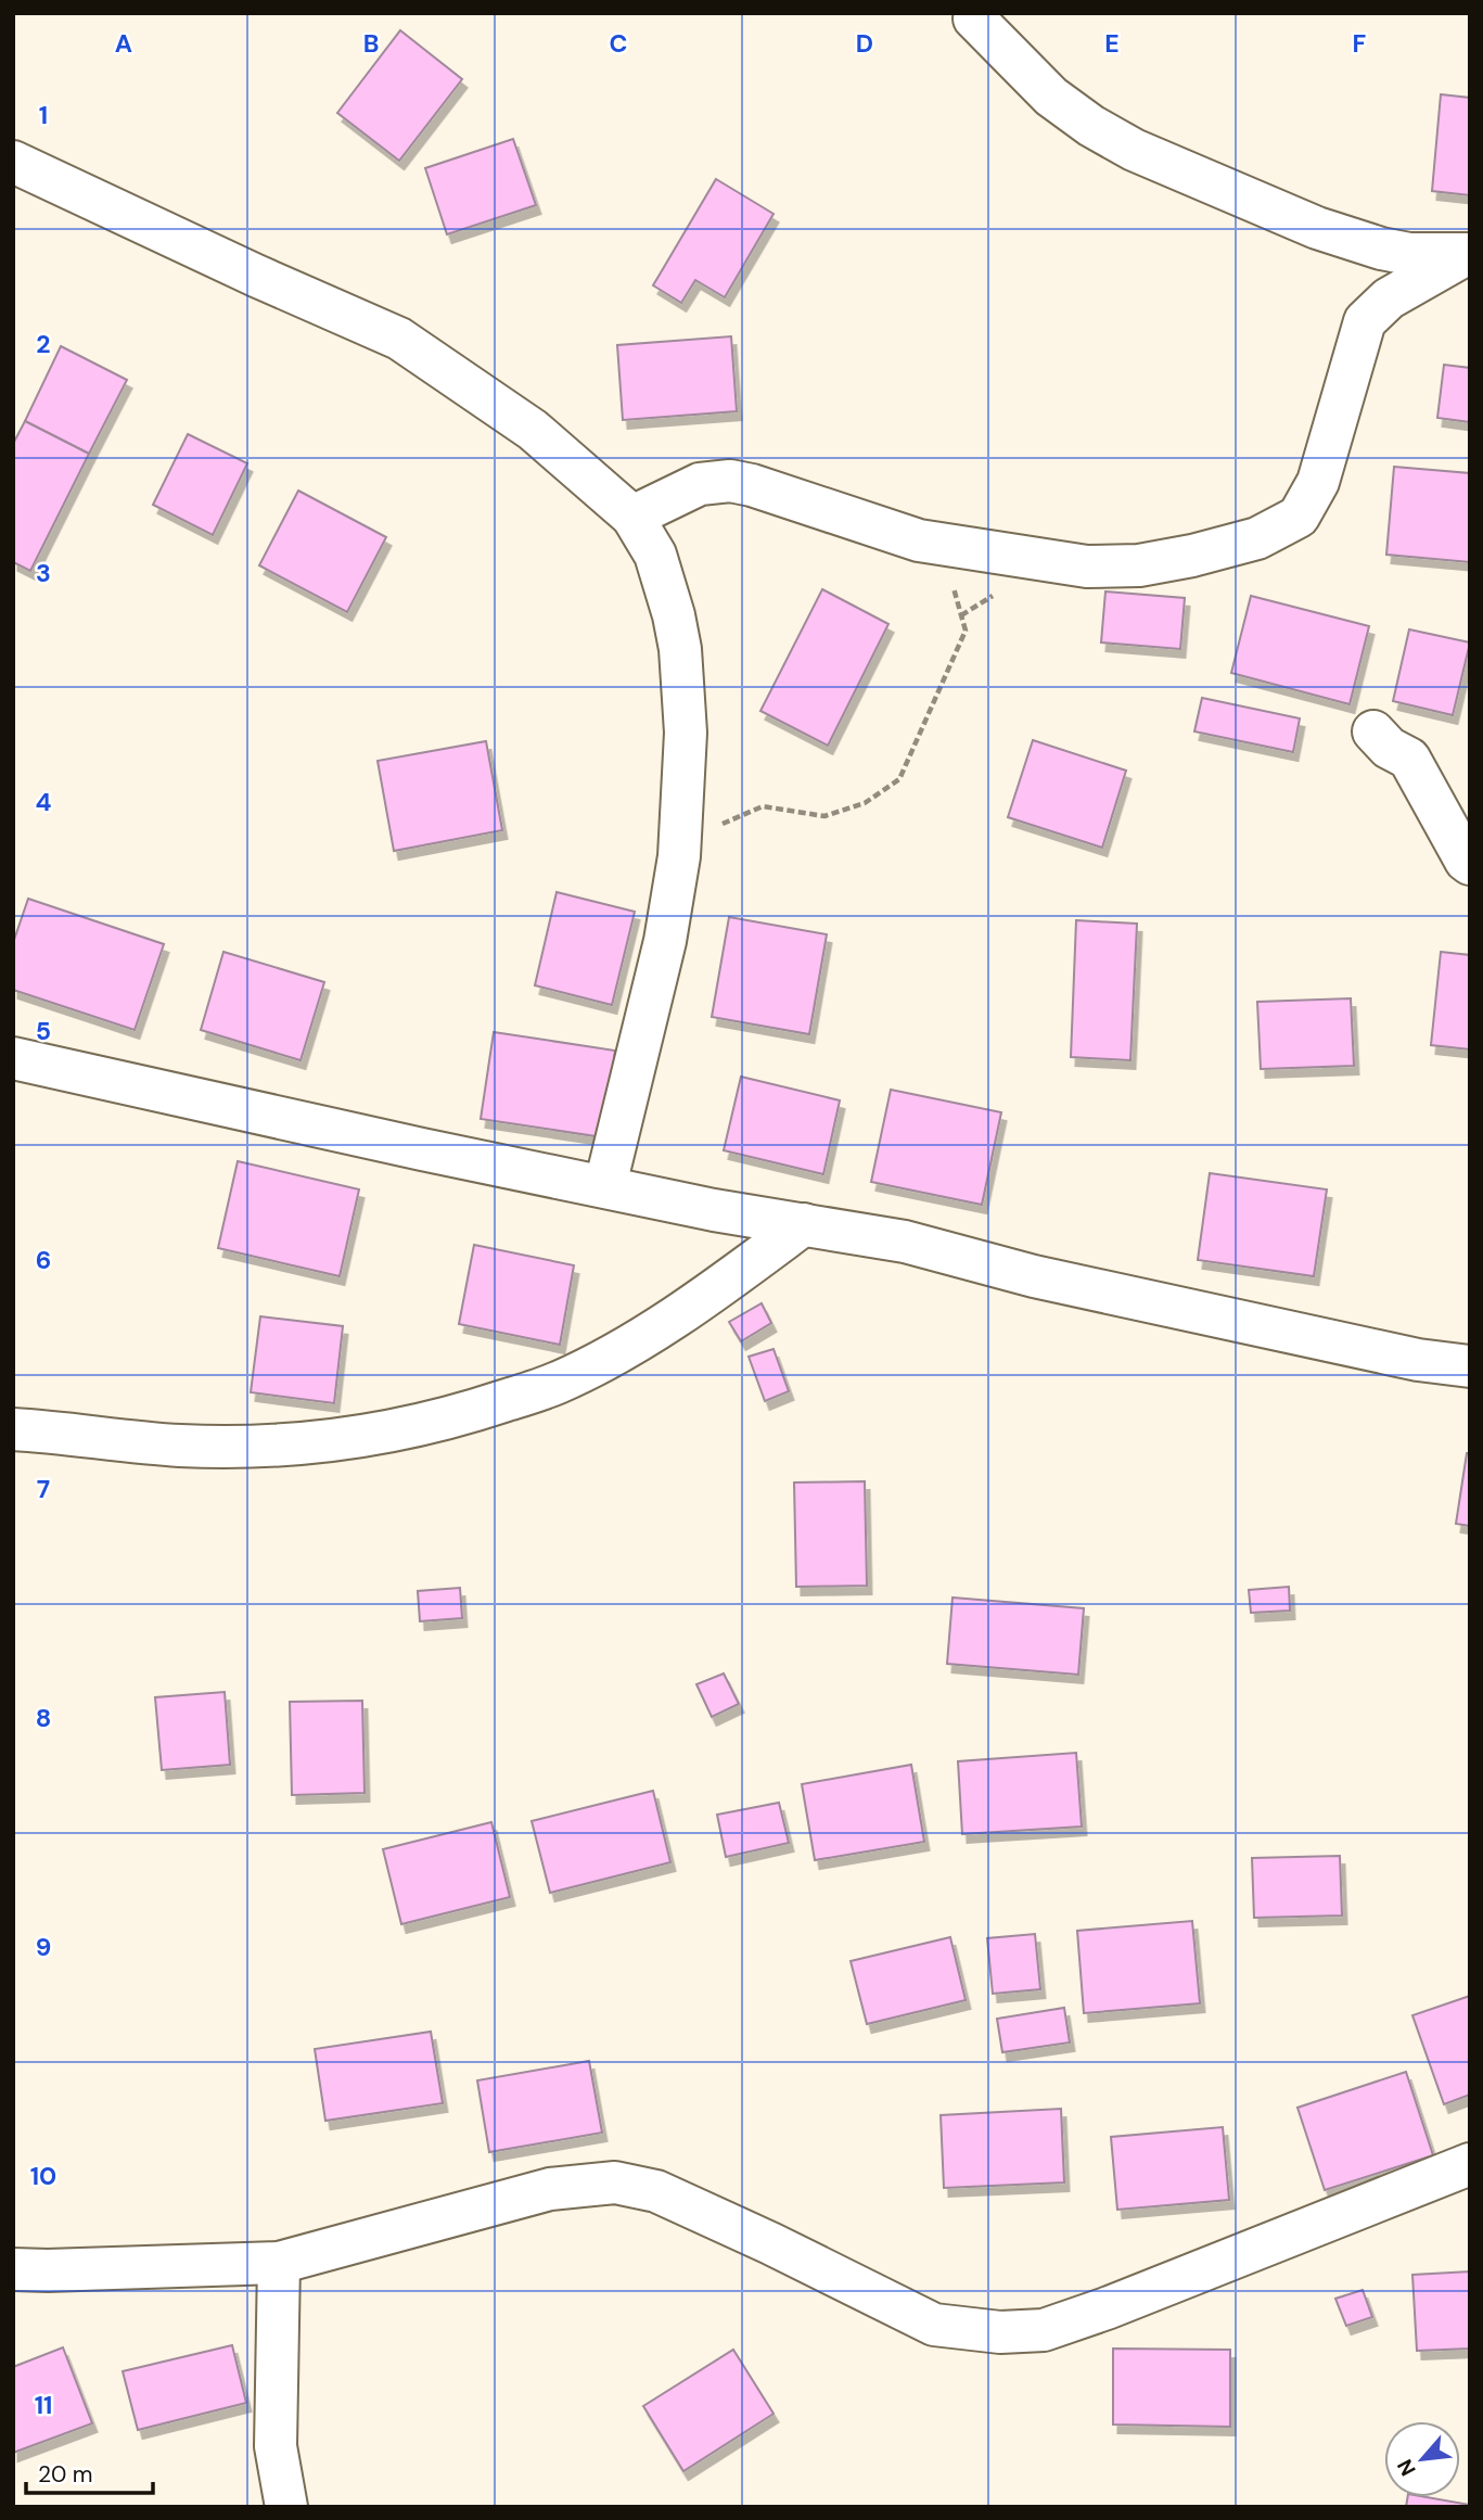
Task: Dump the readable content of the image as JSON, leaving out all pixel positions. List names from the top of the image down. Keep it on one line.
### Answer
{"scale_bar":"20 m","north":"bottom left","grid":{"columns":["A","B","C","D","E","F"],"rows":["1","2","3","4","5","6","7","8","9","10","11"]}}
